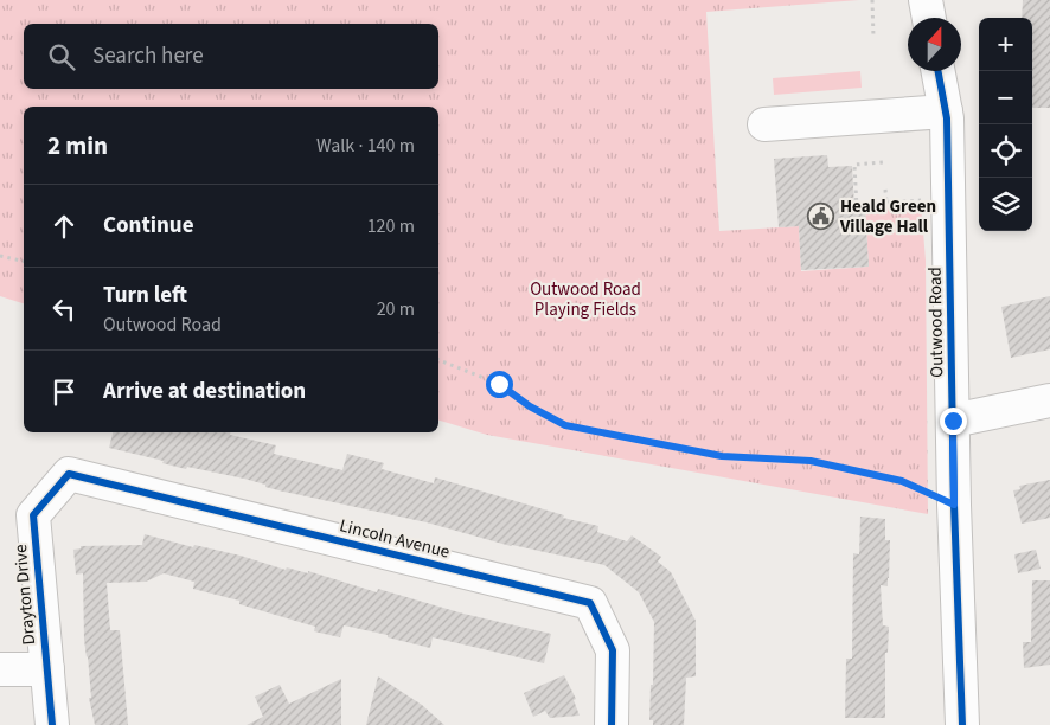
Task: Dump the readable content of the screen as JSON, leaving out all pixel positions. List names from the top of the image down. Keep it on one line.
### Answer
{"streets":{"street":["Outwood Road","Lincoln Avenue","Drayton Drive"]},"crossings":[["Lincoln Avenue","Drayton Drive"]],"parks":["Outwood Road Playing Fields"],"places":{"public building":["Heald Green Village Hall"]},"north":"top","page":{"map_buttons":["+","−"],"search":"Search here","heading":["2 min","Walk · 140 m"],"list":[["Continue","120 m"],["Turn left","Outwood Road","20 m"],"Arrive at destination"]}}
